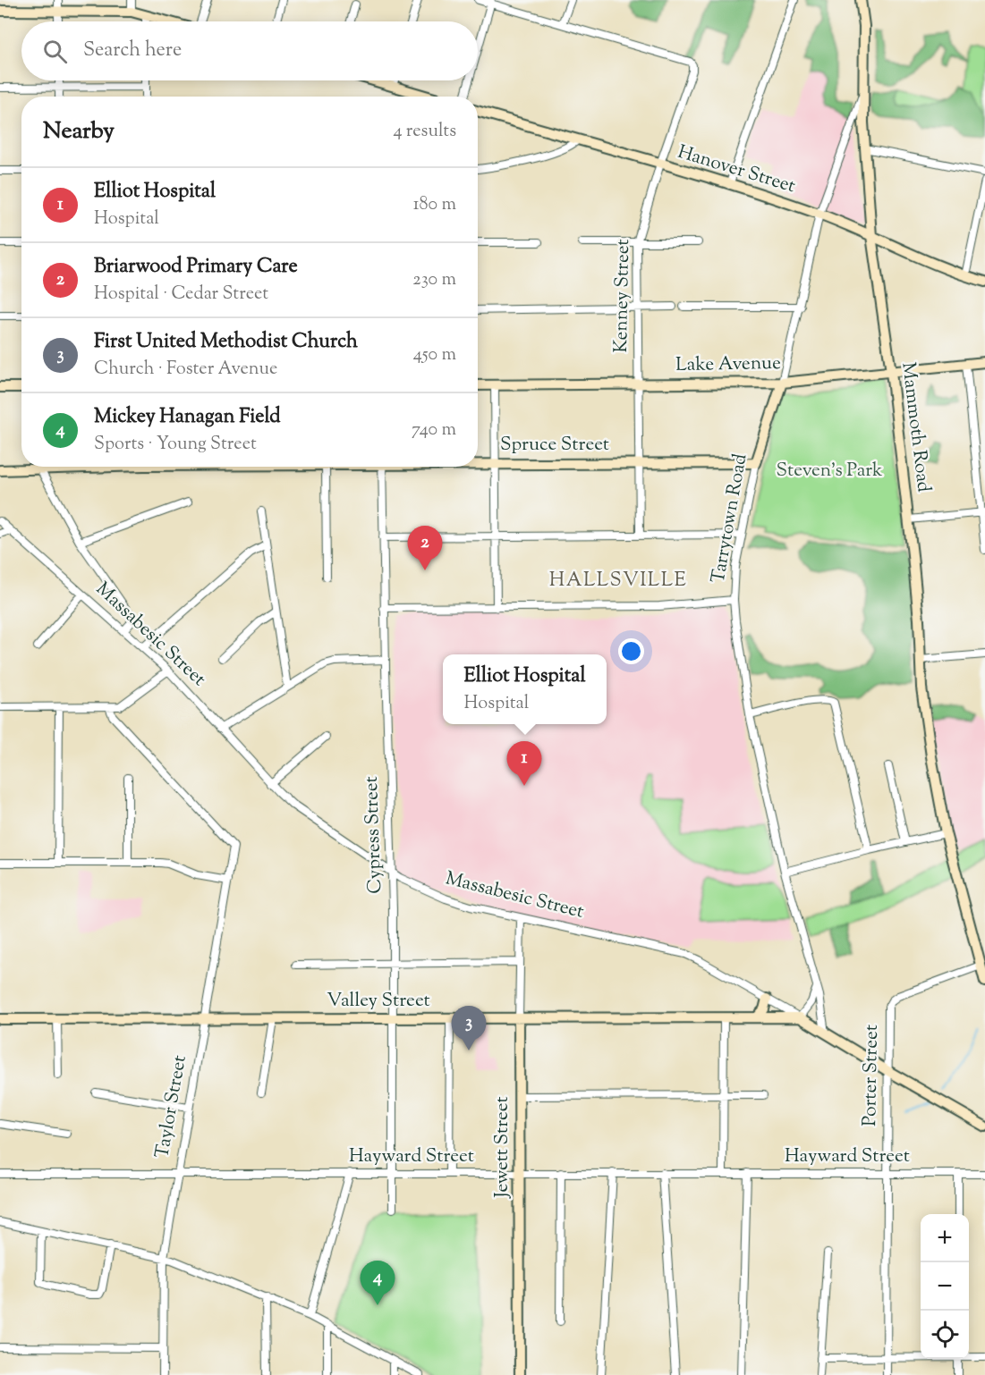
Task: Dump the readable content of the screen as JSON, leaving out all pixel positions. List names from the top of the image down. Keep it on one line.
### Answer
{"streets":{"street":["Hanover Street","Kenney Street","Lake Avenue","Mammoth Road","Spruce Street","Tarrytown Road","Massabesic Street","Cypress Street","Valley Street","Porter Street","Taylor Street","Jewett Street","Hayward Street"]},"crossings":[["Hanover Street","Kenney Street"],["Hanover Street","Mammoth Road"],["Hanover Street","Tarrytown Road"],["Kenney Street","Lake Avenue"],["Kenney Street","Spruce Street"],["Lake Avenue","Mammoth Road"],["Lake Avenue","Tarrytown Road"],["Mammoth Road","Tarrytown Road"],["Mammoth Road","Porter Street"],["Spruce Street","Tarrytown Road"],["Tarrytown Road","Massabesic Street"],["Massabesic Street","Cypress Street"],["Massabesic Street","Valley Street"],["Massabesic Street","Porter Street"],["Massabesic Street","Jewett Street"],["Cypress Street","Valley Street"],["Cypress Street","Hayward Street"],["Valley Street","Taylor Street"],["Valley Street","Jewett Street"],["Porter Street","Hayward Street"],["Taylor Street","Hayward Street"],["Jewett Street","Hayward Street"]],"districts":["HALLSVILLE"],"parks":["Steven's Park"],"page":{"search":"Search here","heading":["Nearby","4 results"],"list":[{"mark":"1","name":"Elliot Hospital","note":"Hospital","value":"180 m"},{"mark":"2","name":"Briarwood Primary Care","note":"Hospital · Cedar Street","value":"230 m"},{"mark":"3","name":"First United Methodist Church","note":"Church · Foster Avenue","value":"450 m"},{"mark":"4","name":"Mickey Hanagan Field","note":"Sports · Young Street","value":"740 m"}],"pins":["2","1","3","4"],"popup":["Elliot Hospital","Hospital"],"map_buttons":["+","−"]}}
